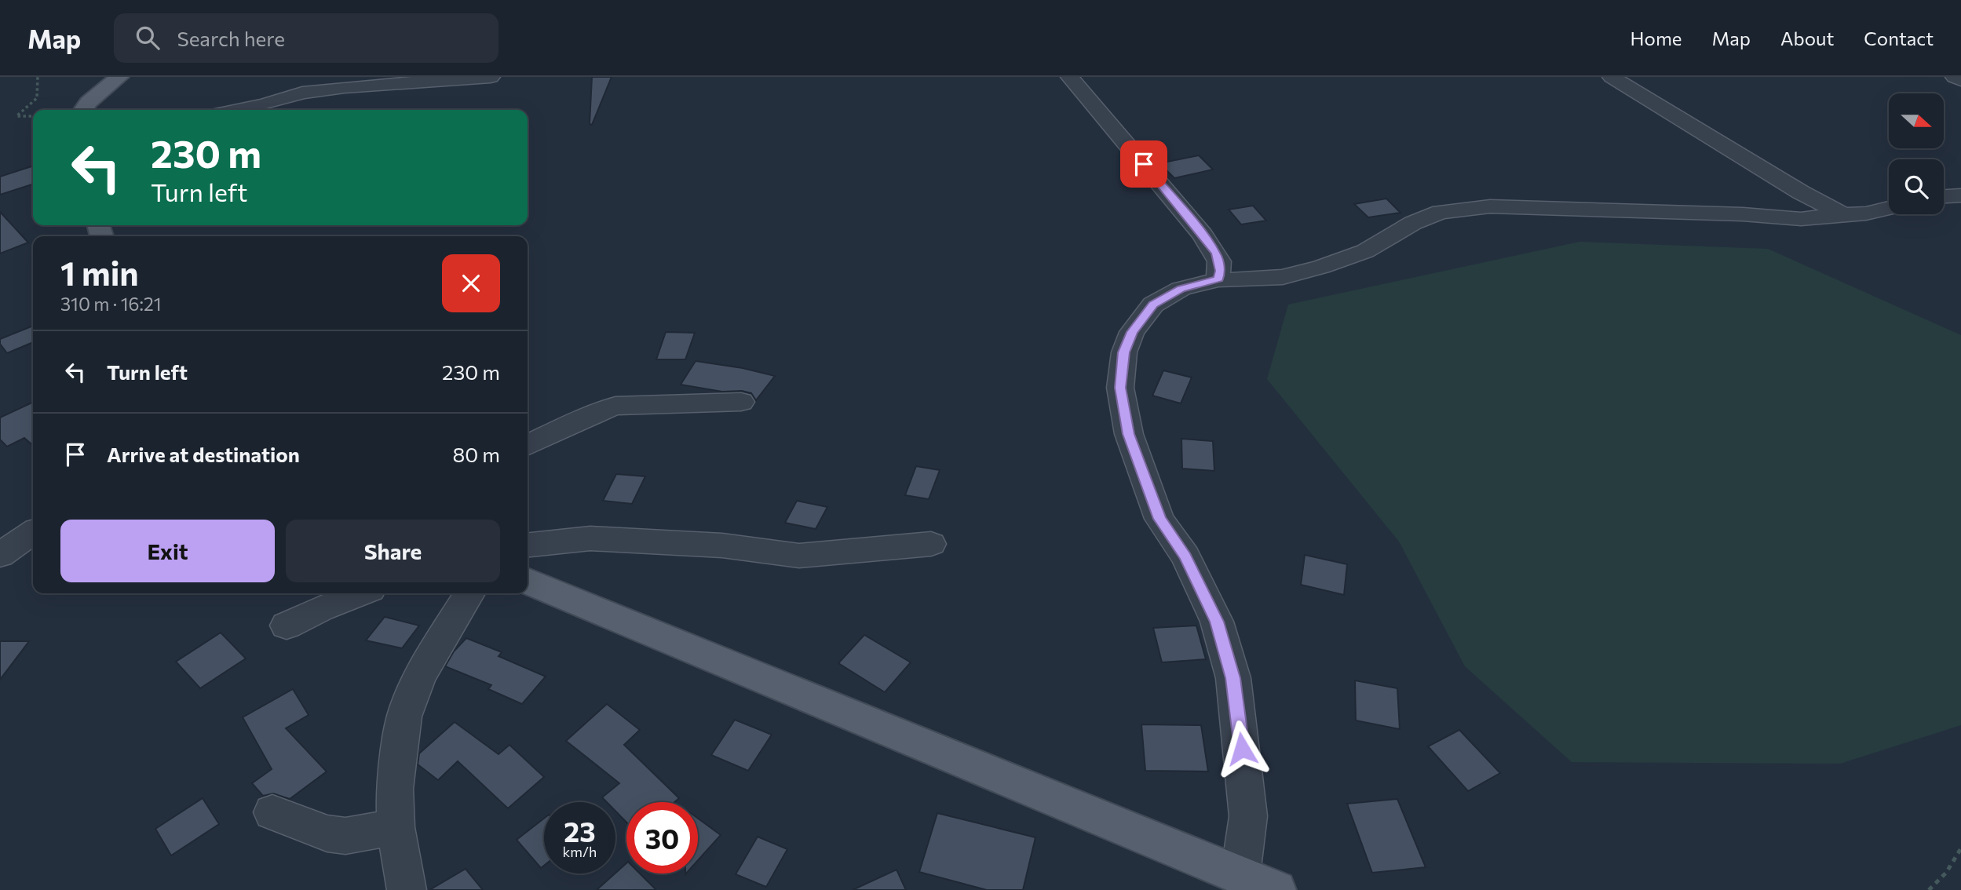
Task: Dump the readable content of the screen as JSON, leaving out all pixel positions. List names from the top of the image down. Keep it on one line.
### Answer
{"north":"right","page":{"header":"Map","search":"Search here","nav":["Home","Map","About","Contact"],"turn":["230 m","Turn left"],"heading":["1 min","310 m · 16:21"],"list":[{"name":"Turn left","value":"230 m"},{"name":"Arrive at destination","value":"80 m"}],"buttons":["Exit","Share"],"speed":"23 km/h","limit":"30"}}
